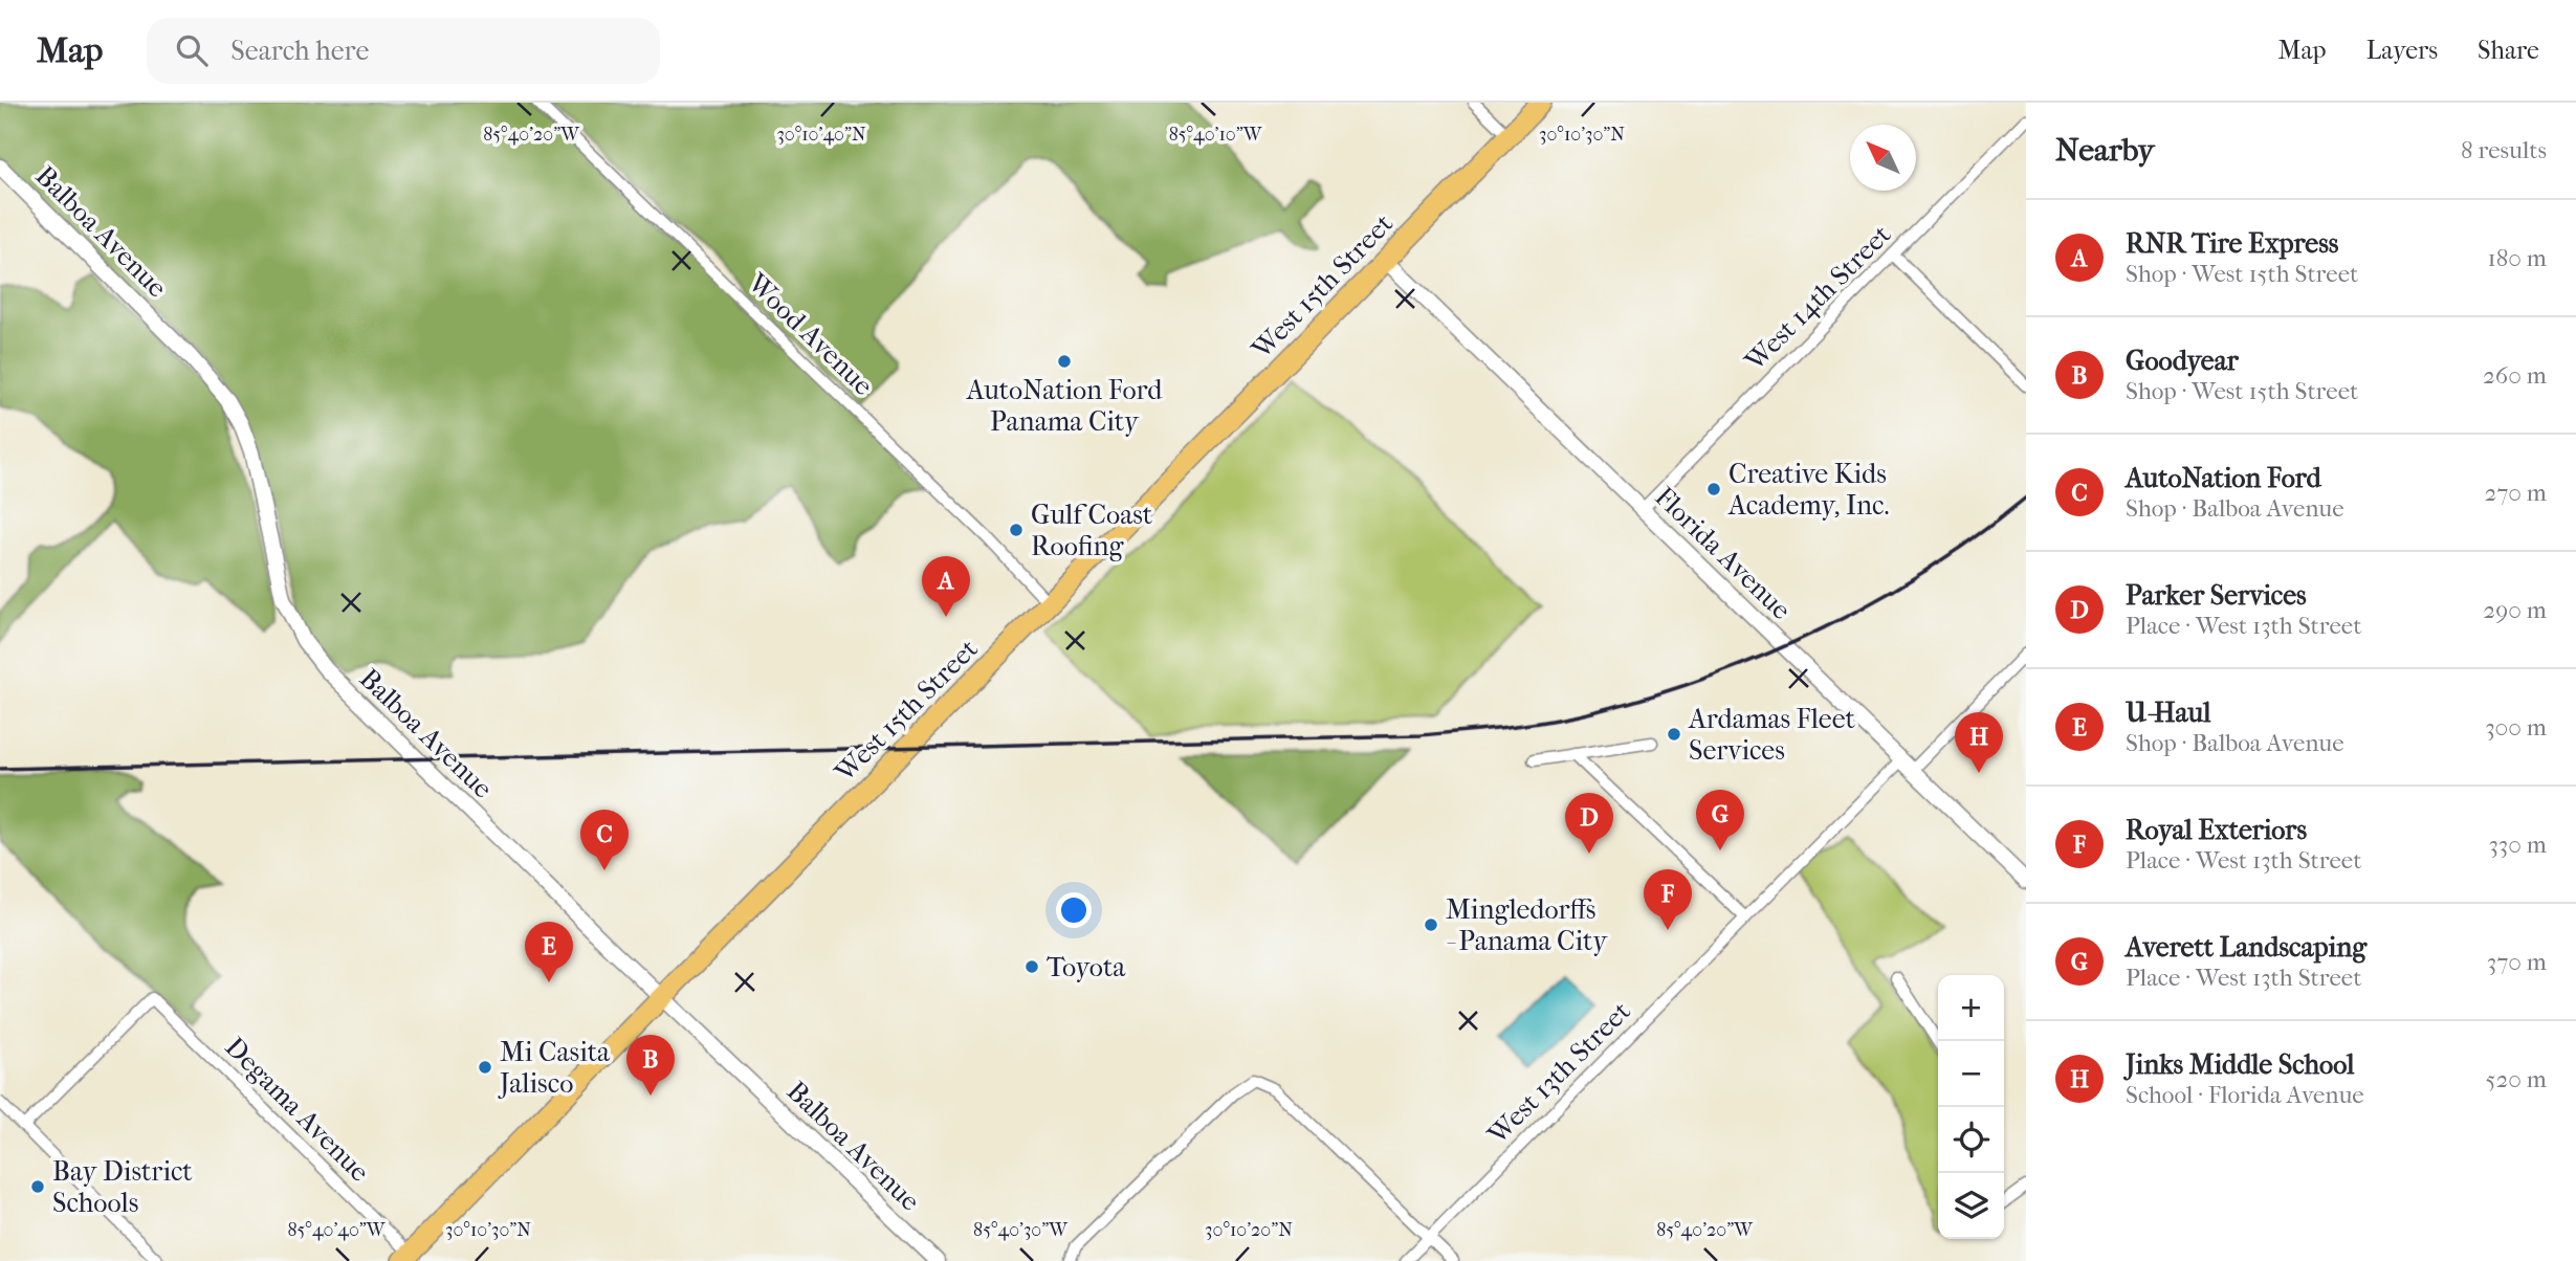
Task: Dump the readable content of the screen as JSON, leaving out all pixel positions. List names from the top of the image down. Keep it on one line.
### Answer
{"streets":{"highway":["West 15th Street"],"street":["Balboa Avenue","West 14th Street","Wood Avenue","Florida Avenue","West 13th Street","Degama Avenue"]},"crossings":[["Balboa Avenue","West 15th Street"],["West 15th Street","Wood Avenue"],["West 15th Street","Florida Avenue"],["West 15th Street","Degama Avenue"],["West 14th Street","Florida Avenue"],["Florida Avenue","West 13th Street"]],"places":["AutoNation Ford Panama City","Creative Kids Academy, Inc.","Gulf Coast Roofing","Ardamas Fleet Services","Mingledorffs - Panama City","Toyota","Mi Casita Jalisco","Bay District Schools"],"north":"top left","page":{"header":"Map","search":"Search here","nav":["Map","Layers","Share"],"heading":["Nearby","8 results"],"list":[{"mark":"A","name":"RNR Tire Express","note":"Shop · West 15th Street","value":"180 m"},{"mark":"B","name":"Goodyear","note":"Shop · West 15th Street","value":"260 m"},{"mark":"C","name":"AutoNation Ford","note":"Shop · Balboa Avenue","value":"270 m"},{"mark":"D","name":"Parker Services","note":"Place · West 13th Street","value":"290 m"},{"mark":"E","name":"U-Haul","note":"Shop · Balboa Avenue","value":"300 m"},{"mark":"F","name":"Royal Exteriors","note":"Place · West 13th Street","value":"330 m"},{"mark":"G","name":"Averett Landscaping","note":"Place · West 13th Street","value":"370 m"},{"mark":"H","name":"Jinks Middle School","note":"School · Florida Avenue","value":"520 m"}],"pins":["A","H","G","D","C","F","E","B"],"map_buttons":["+","−"]},"coordinates":["85°40'20\"W","85°40'10\"W","30°10'40\"N","30°10'30\"N","30°10'20\"N","85°40'40\"W","85°40'30\"W"]}
